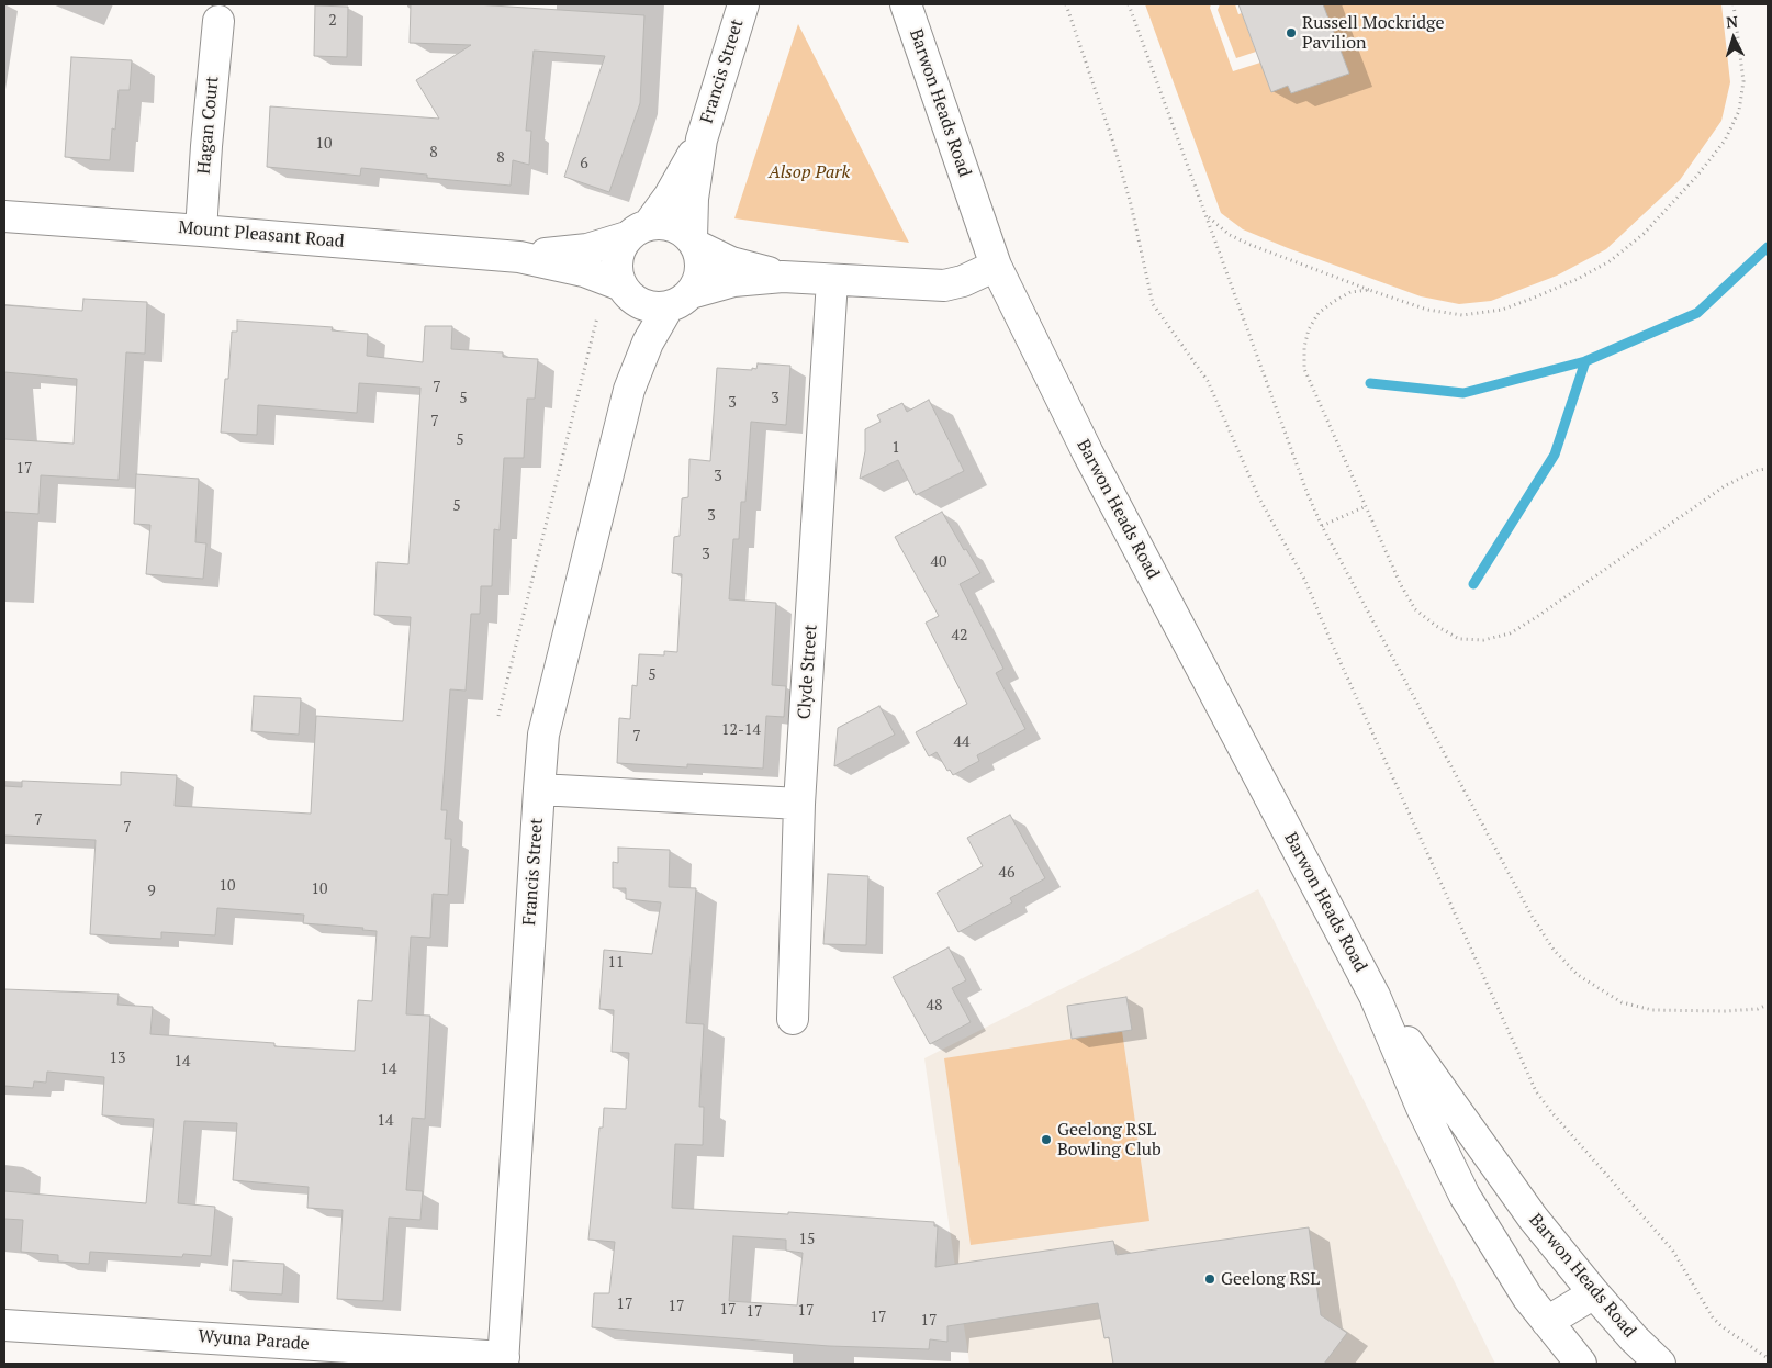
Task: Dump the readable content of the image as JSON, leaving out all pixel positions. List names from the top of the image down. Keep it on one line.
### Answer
{"streets":{"street":["Francis Street","Barwon Heads Road","Hagan Court","Mount Pleasant Road","Clyde Street","Wyuna Parade"]},"crossings":[["Francis Street","Mount Pleasant Road"],["Francis Street","Wyuna Parade"],["Barwon Heads Road","Mount Pleasant Road"],["Hagan Court","Mount Pleasant Road"],["Mount Pleasant Road","Clyde Street"]],"parks":["Alsop Park"],"places":["Russell Mockridge Pavilion","Geelong RSL Bowling Club","Geelong RSL"],"house_numbers":["2","10","8","8","6","7","5","3","3","7","5","1","17","3","5","3","3","40","42","5","12-14","7","44","7","7","46","10","10","9","11","48","13","14","14","14","15","17","17","17","17","17","17","17"],"north":"top"}
